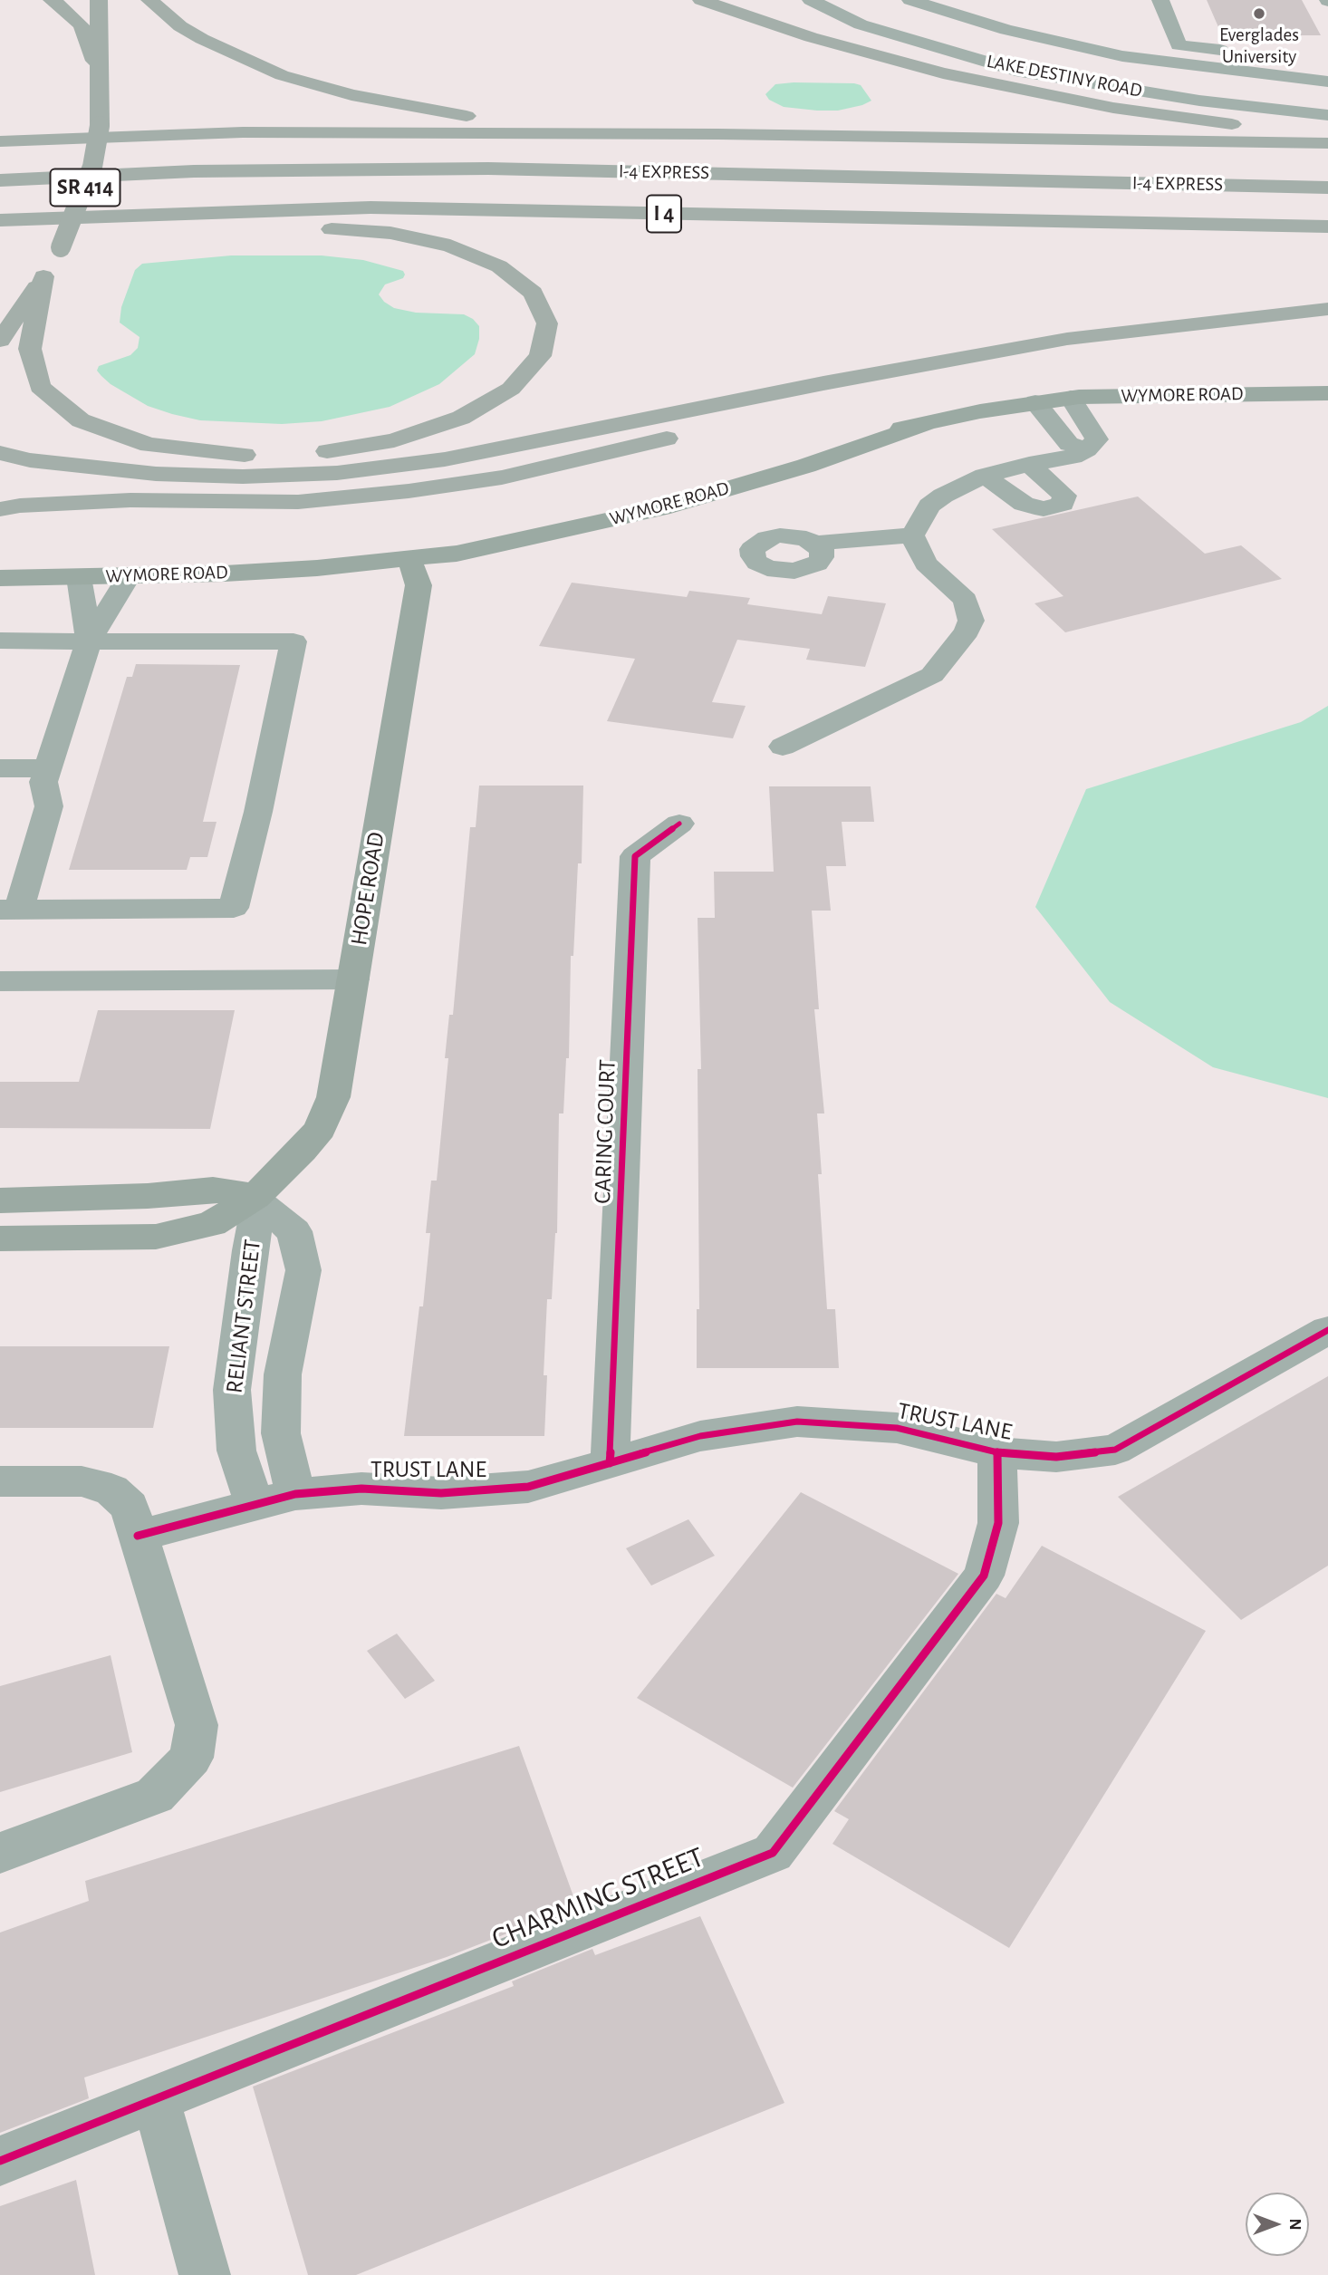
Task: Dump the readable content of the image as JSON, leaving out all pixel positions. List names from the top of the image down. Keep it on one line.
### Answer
{"streets":{"highway":["I-4 EXPRESS","SR 414","I 4"],"main road":["WYMORE ROAD","HOPE ROAD"],"street":["LAKE DESTINY ROAD","CARING COURT","RELIANT STREET","TRUST LANE","CHARMING STREET"]},"crossings":[["WYMORE ROAD","HOPE ROAD"],["HOPE ROAD","RELIANT STREET"],["CARING COURT","TRUST LANE"],["RELIANT STREET","TRUST LANE"],["TRUST LANE","CHARMING STREET"]],"places":["Everglades University"],"north":"right"}
